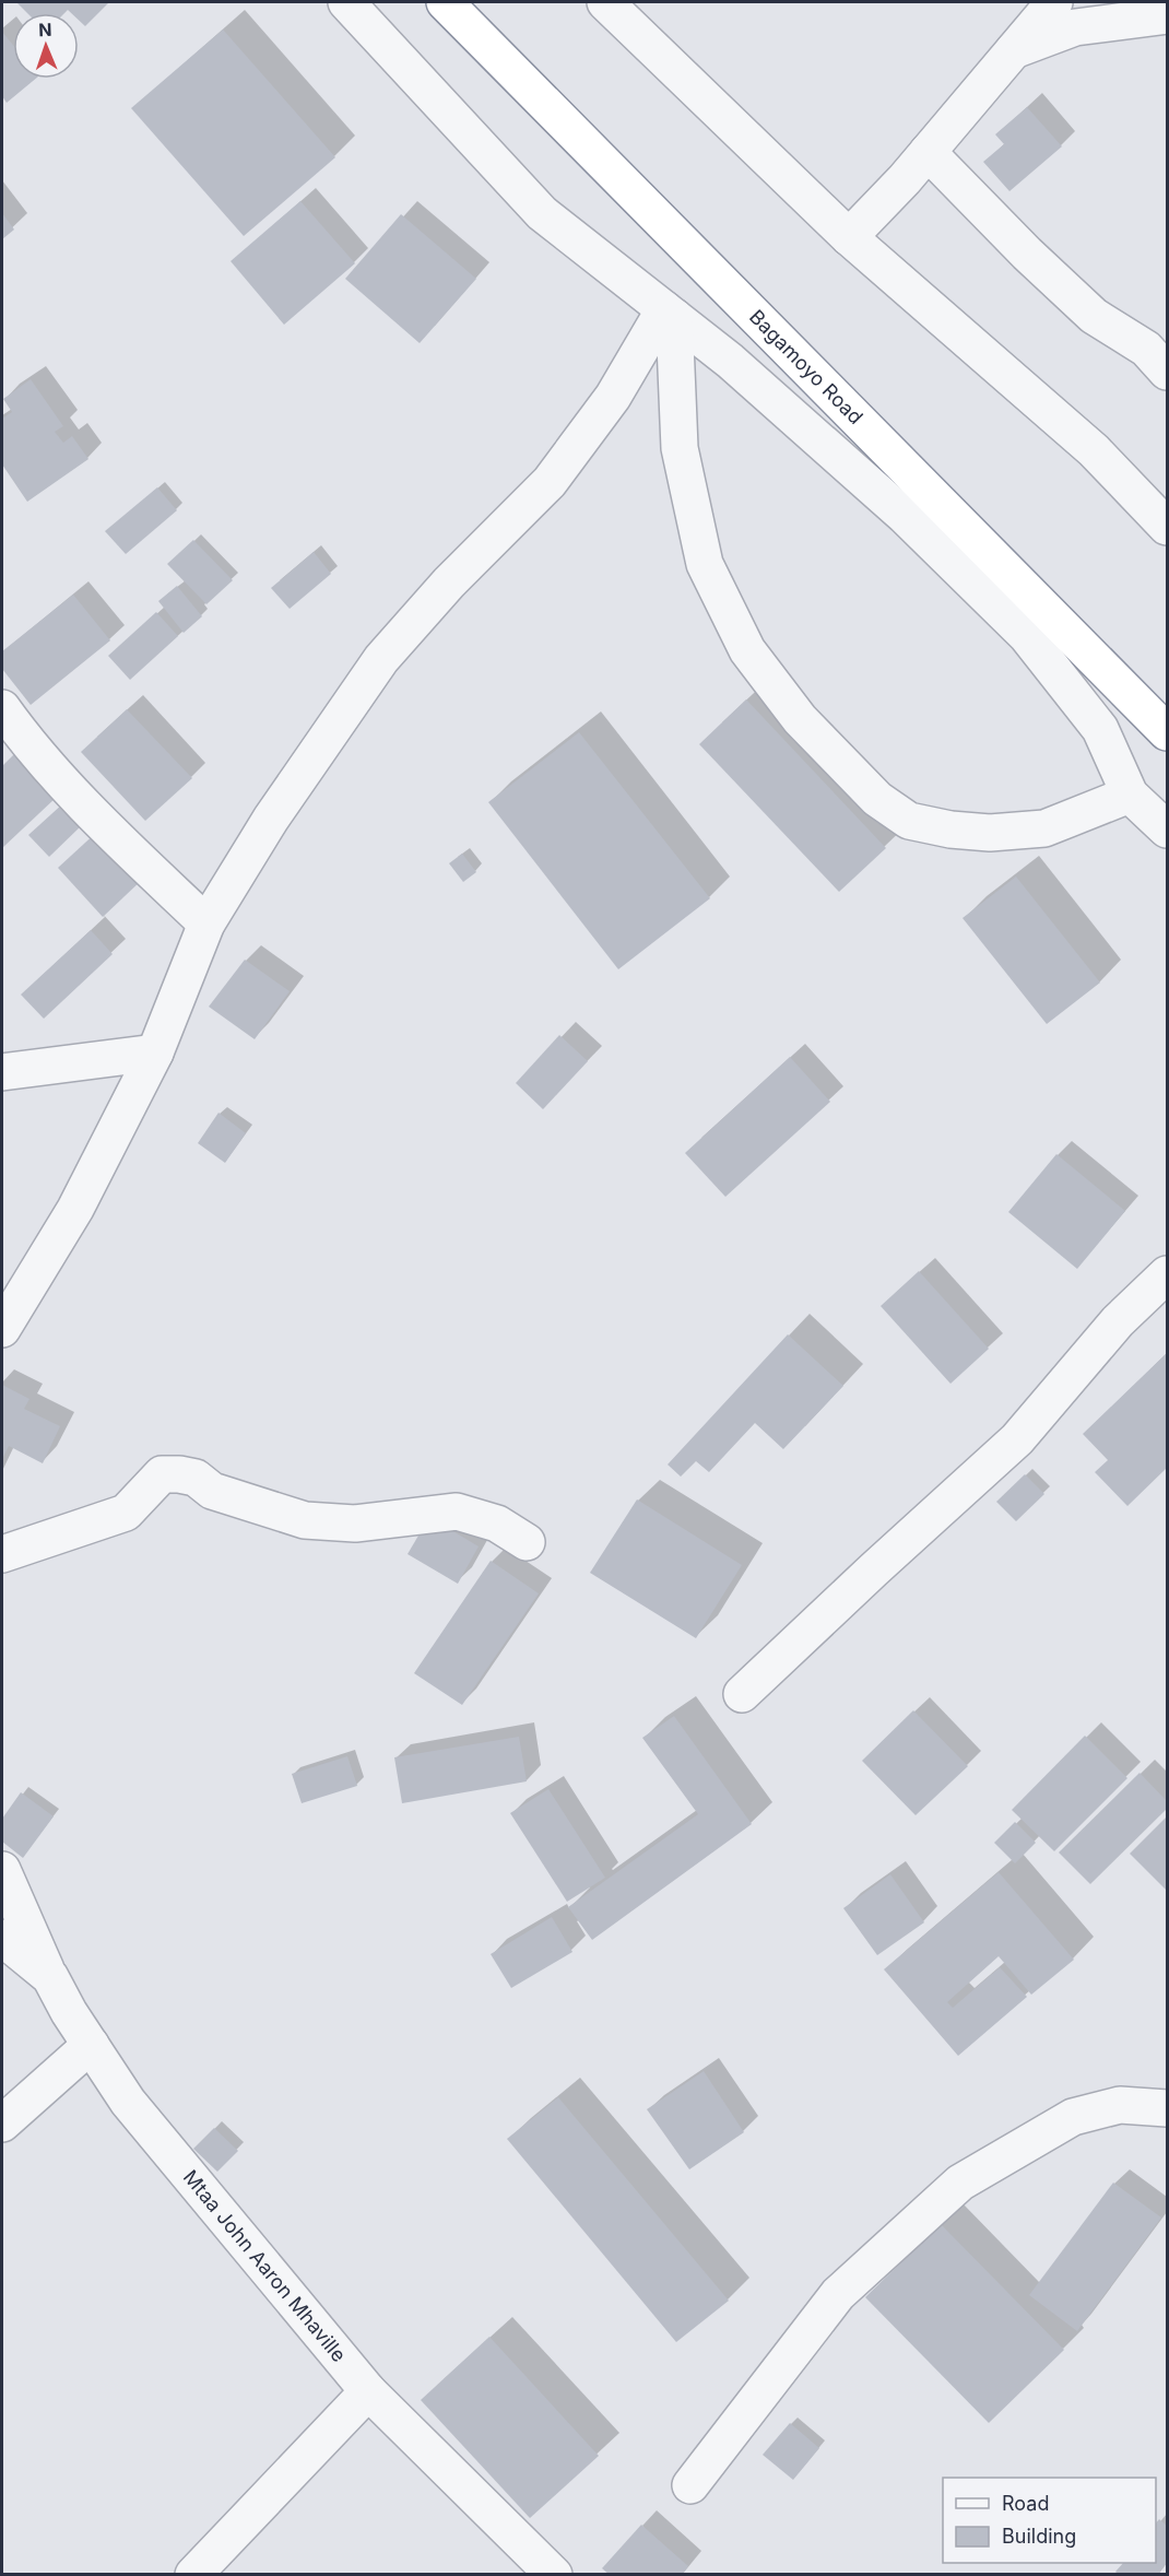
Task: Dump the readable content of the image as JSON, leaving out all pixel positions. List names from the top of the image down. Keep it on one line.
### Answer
{"streets":{"highway":["Bagamoyo Road"],"street":["Mtaa John Aaron Mhaville"]},"legend":["Road","Building"],"north":"top"}
